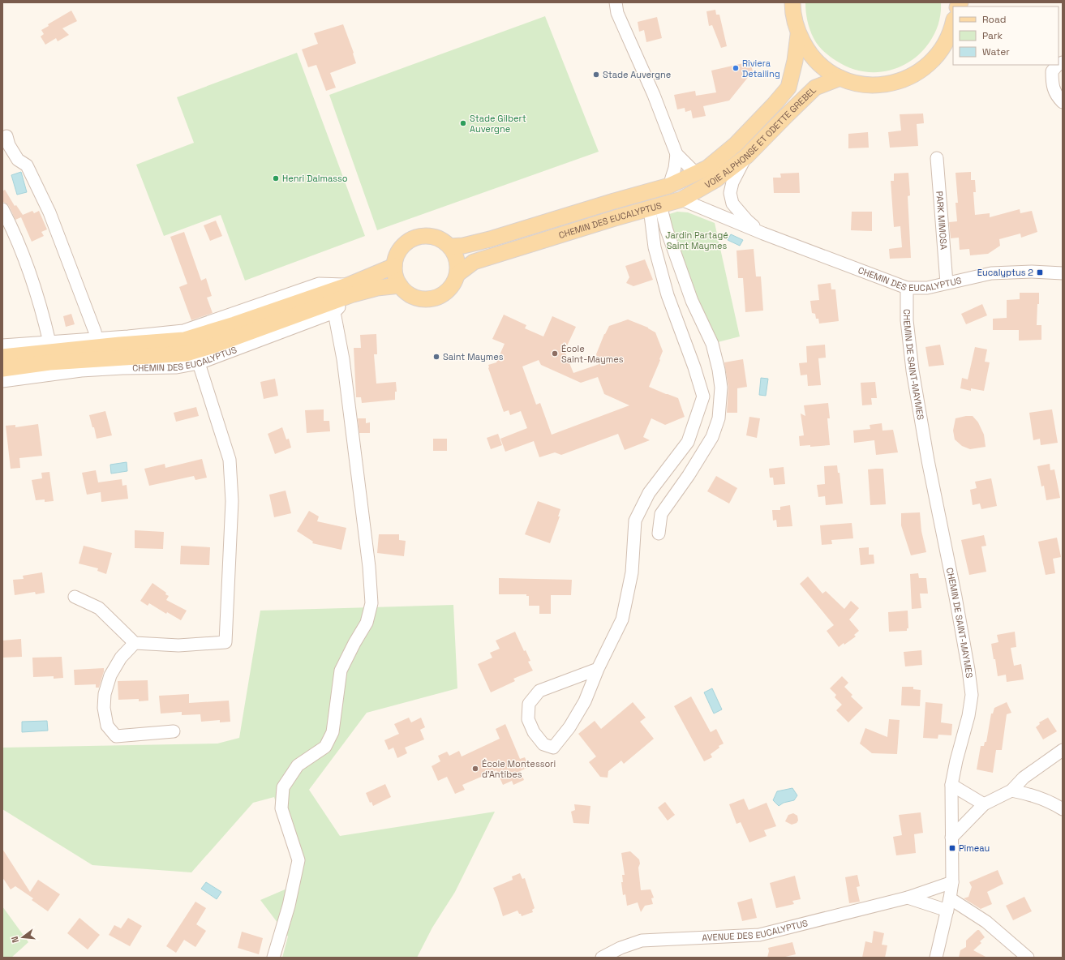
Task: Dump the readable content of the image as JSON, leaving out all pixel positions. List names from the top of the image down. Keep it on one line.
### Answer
{"streets":{"main road":["VOIE ALPHONSE ET ODETTE GREBEL","CHEMIN DES EUCALYPTUS"],"street":["PARK MIMOSA","CHEMIN DE SAINT-MAYMES","AVENUE DES EUCALYPTUS"]},"crossings":[["VOIE ALPHONSE ET ODETTE GREBEL","CHEMIN DES EUCALYPTUS"],["CHEMIN DES EUCALYPTUS","PARK MIMOSA"],["CHEMIN DES EUCALYPTUS","CHEMIN DE SAINT-MAYMES"],["CHEMIN DE SAINT-MAYMES","AVENUE DES EUCALYPTUS"]],"parks":["Jardin Partagé Saint Maymes"],"places":{"other":["Riviera Detailing","Stade Auvergne","Stade Gilbert Auvergne","Henri Dalmasso","École Saint-Maymes","Saint Maymes","École Montessori d'Antibes"],"transit":["Eucalyptus 2","Pimeau"]},"legend":["Road","Park","Water"],"north":"left"}
